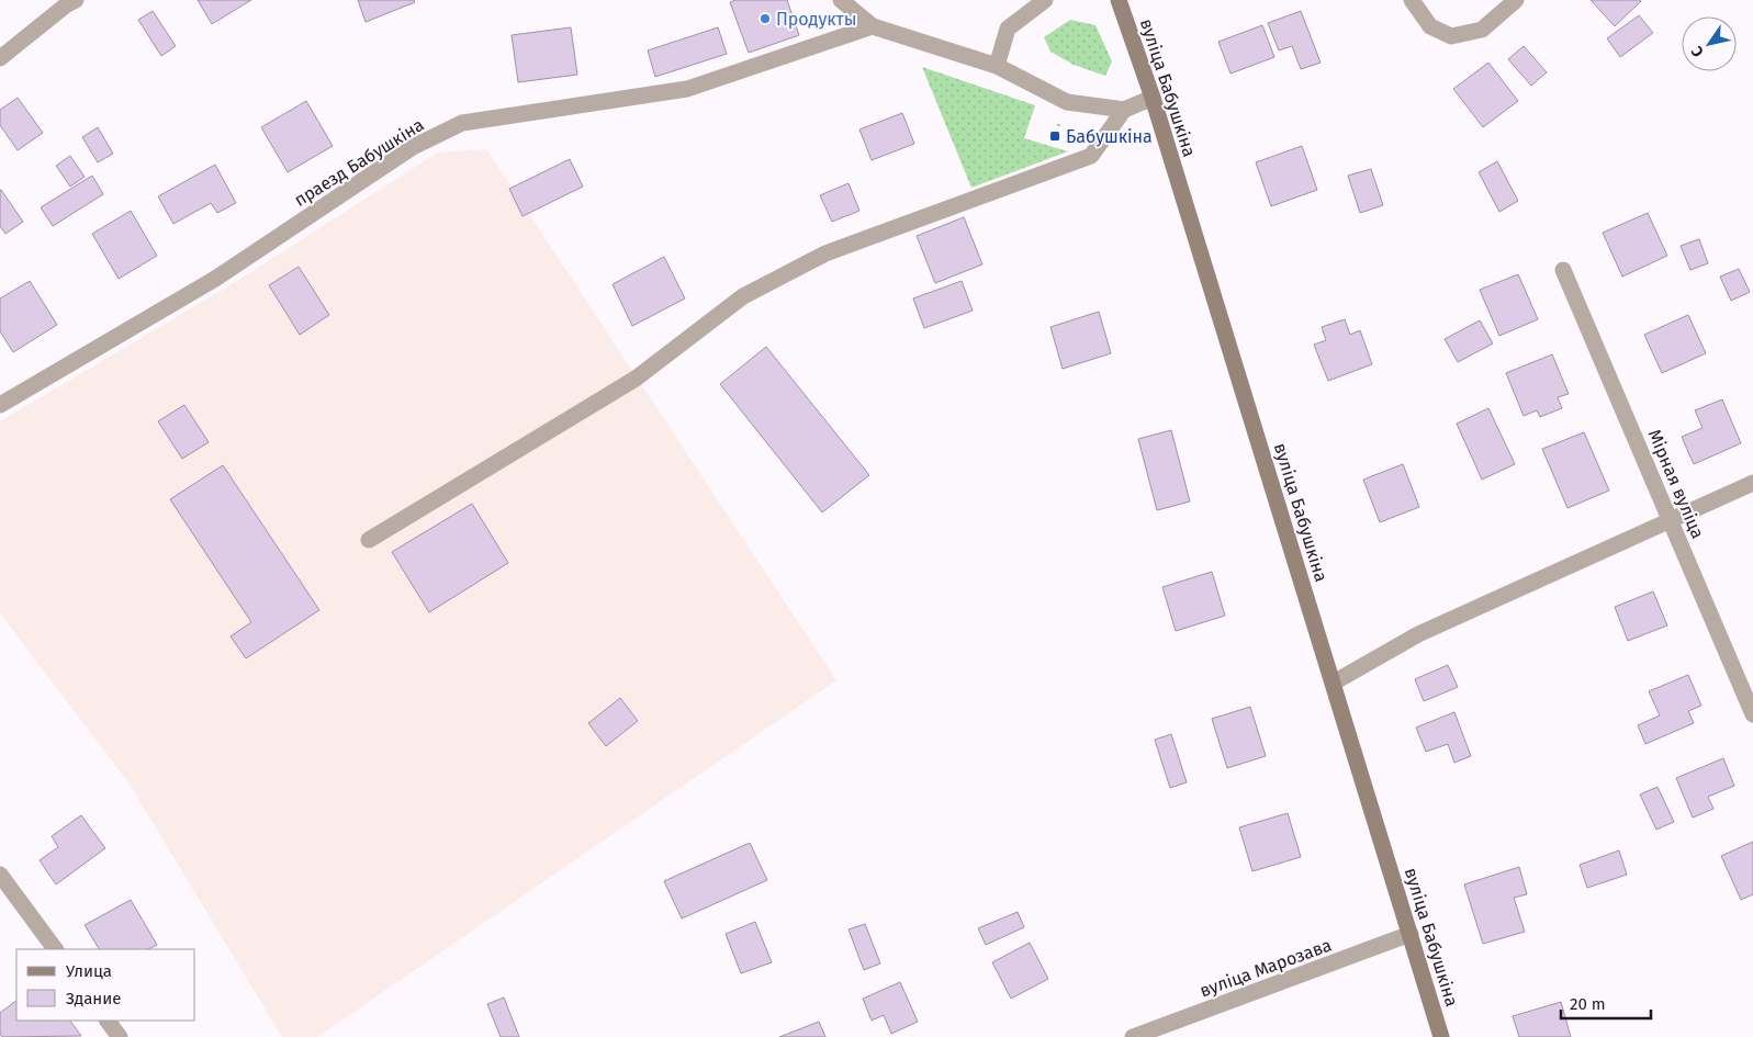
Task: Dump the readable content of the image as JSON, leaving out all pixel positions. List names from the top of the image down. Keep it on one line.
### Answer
{"streets":{"street":["вуліца Бабушкіна","праезд Бабушкіна","Мірная вуліца","вуліца Марозава"]},"crossings":[["вуліца Бабушкіна","вуліца Марозава"]],"places":{"other":["Продукты"],"transit":["Бабушкіна"]},"legend":["Улица","Здание"],"scale_bar":"20 m","north":"bottom left"}
